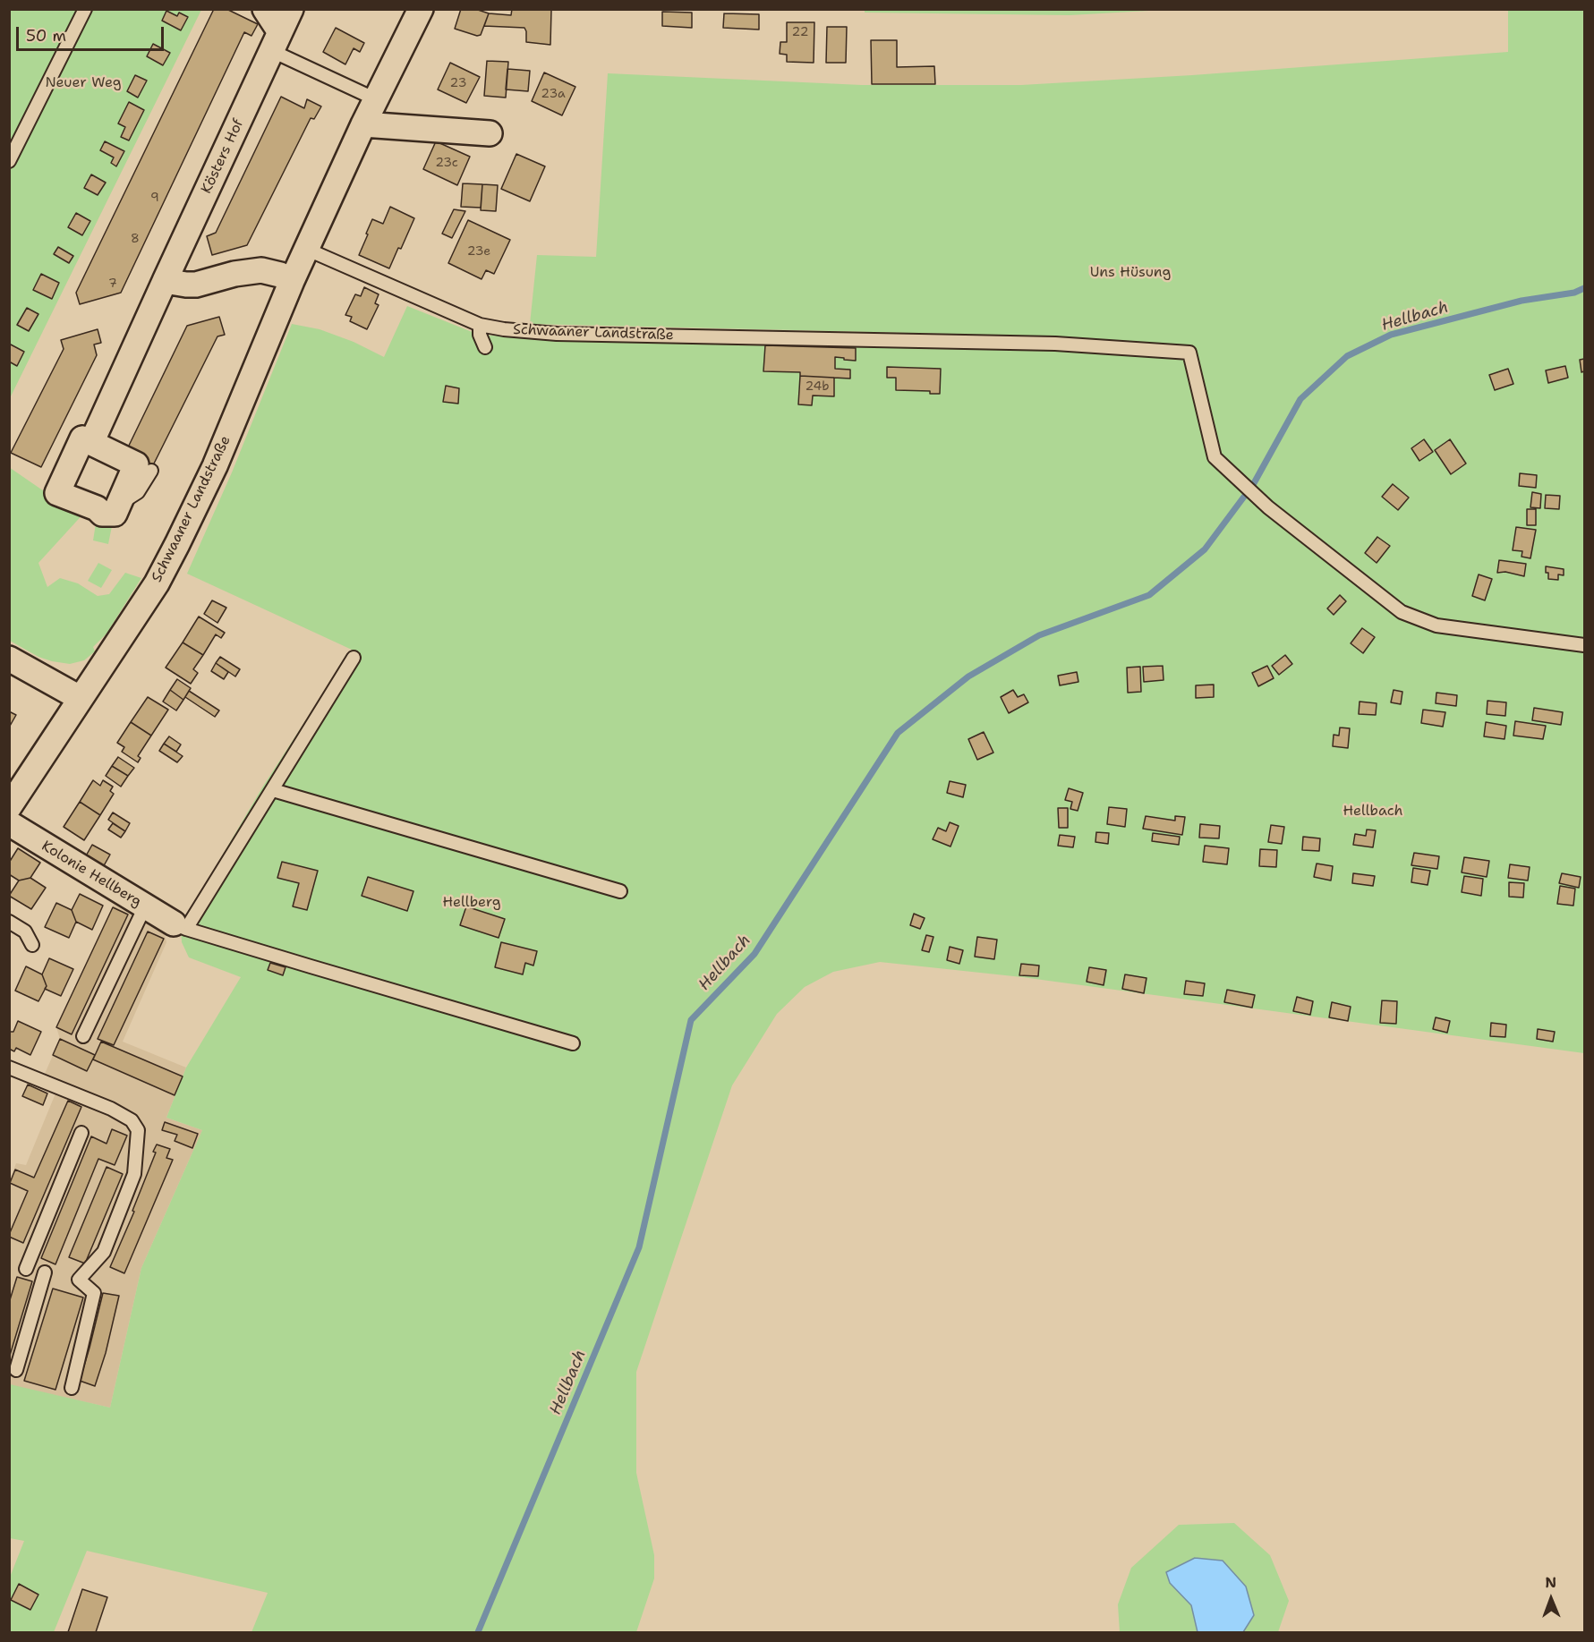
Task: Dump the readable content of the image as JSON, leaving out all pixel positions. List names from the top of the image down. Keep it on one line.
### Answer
{"streets":{"street":["Kösters Hof","Schwaaner Landstraße","Kolonie Hellberg"]},"water":["Hellbach"],"parks":["Neuer Weg","Uns Hüsung","Hellbach","Hellberg"],"house_numbers":["22","23","23a","23c","9","8","23e","7","24b"],"scale_bar":"50 m","north":"top"}
